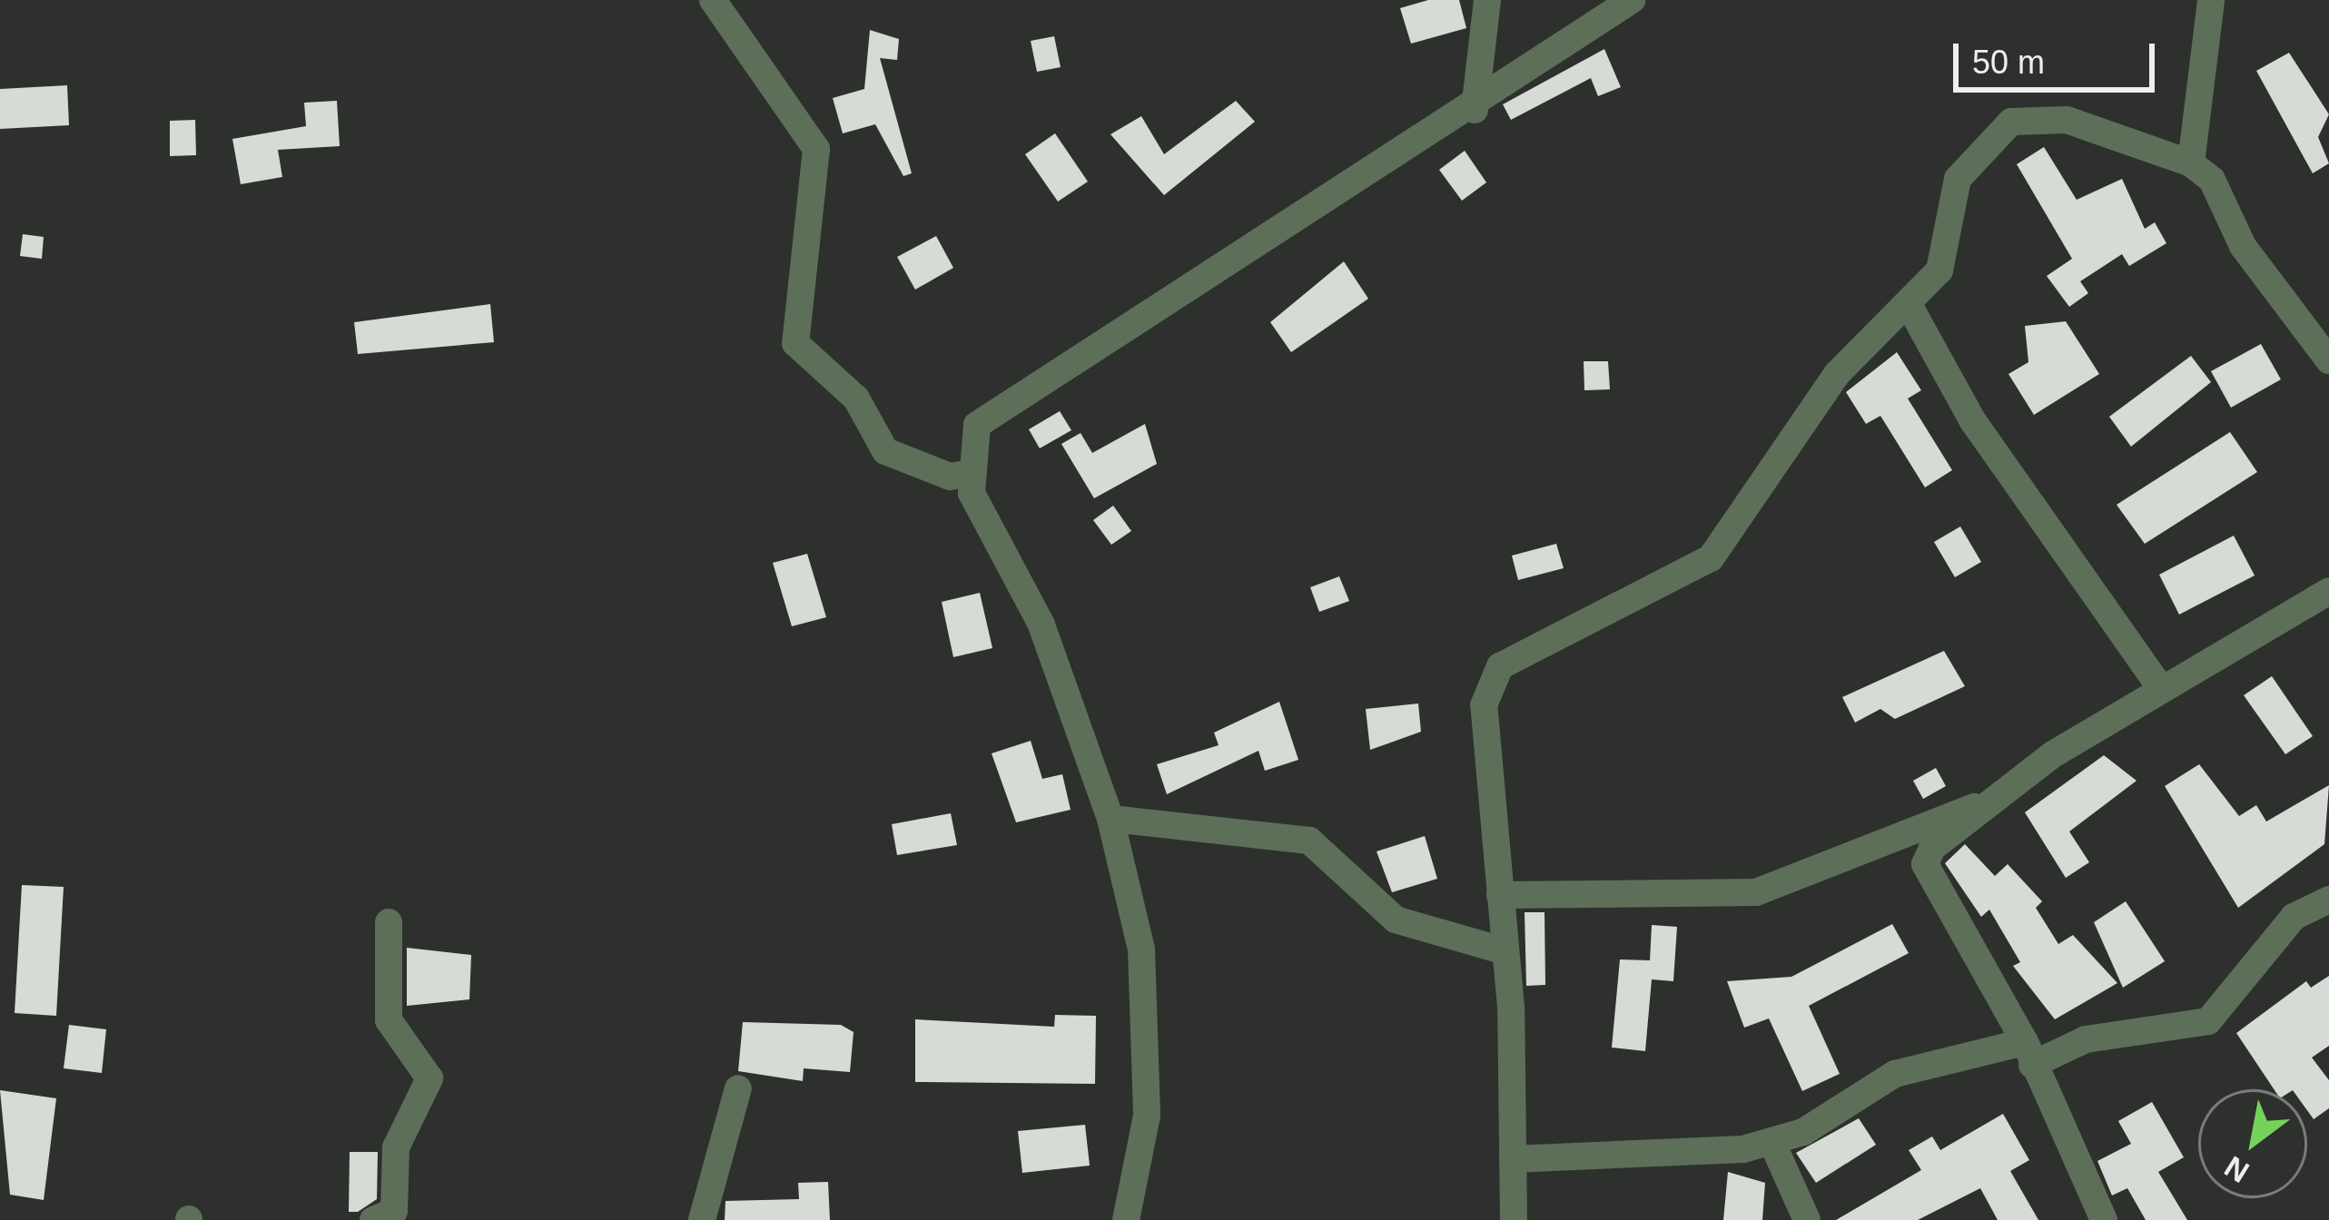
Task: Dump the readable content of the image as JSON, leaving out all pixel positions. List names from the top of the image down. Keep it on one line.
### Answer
{"scale_bar":"50 m","north":"bottom left"}
